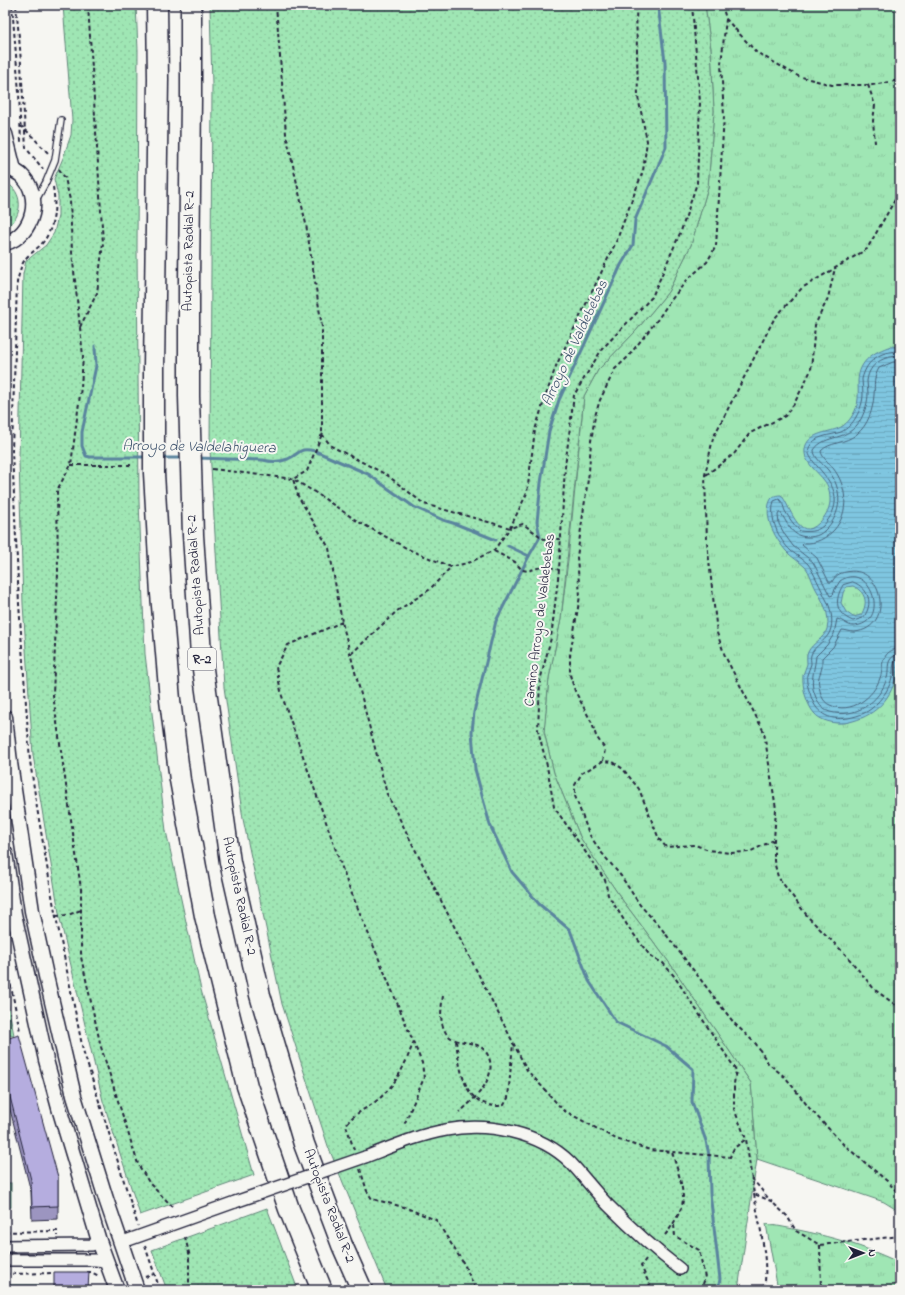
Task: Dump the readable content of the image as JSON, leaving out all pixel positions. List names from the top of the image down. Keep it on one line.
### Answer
{"streets":{"highway":["Autopista Radial R-2","R-2"],"path":["Camino Arroyo de Valdebebas"]},"water":["Arroyo de Valdebebas","Arroyo de Valdelahiguera"],"north":"right"}
